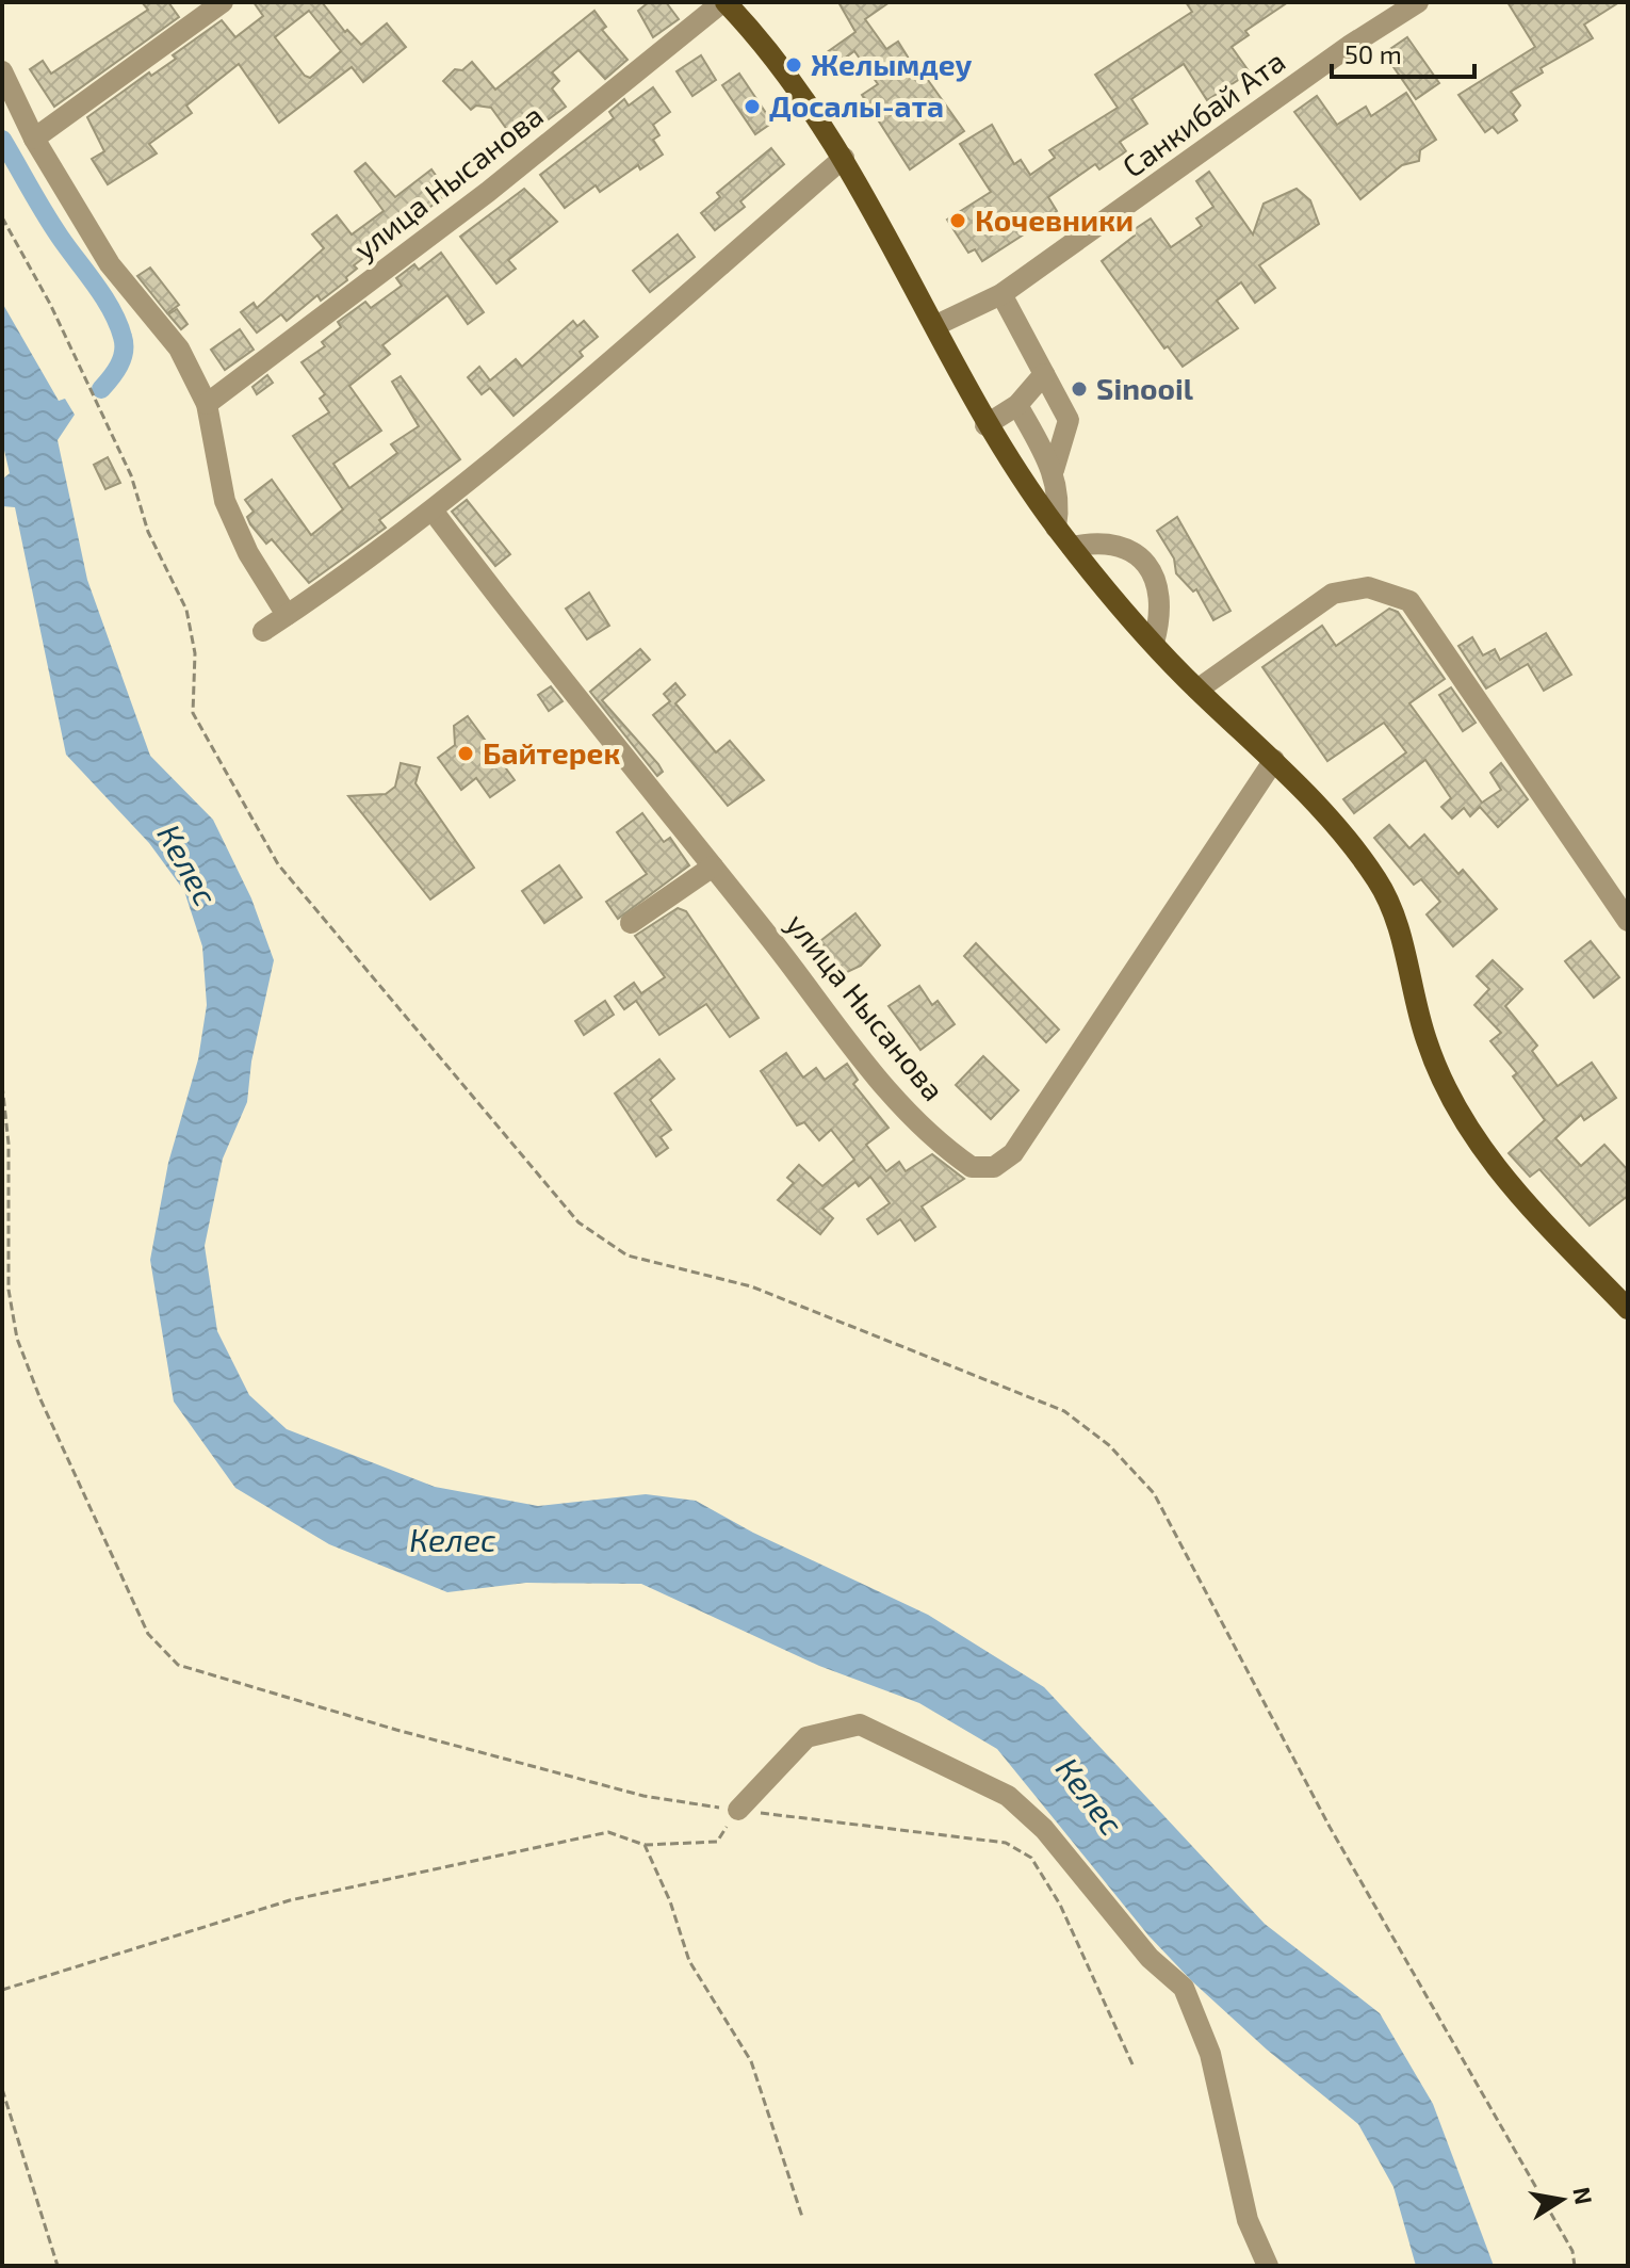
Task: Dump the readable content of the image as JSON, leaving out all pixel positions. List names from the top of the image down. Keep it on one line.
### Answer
{"streets":{"street":["Санкибай Ата","улица Нысанова"]},"water":["Келес"],"places":["Желымдеу","Досалы-ата","Кочевники","Sinooil","Байтерек"],"scale_bar":"50 m","north":"right"}
